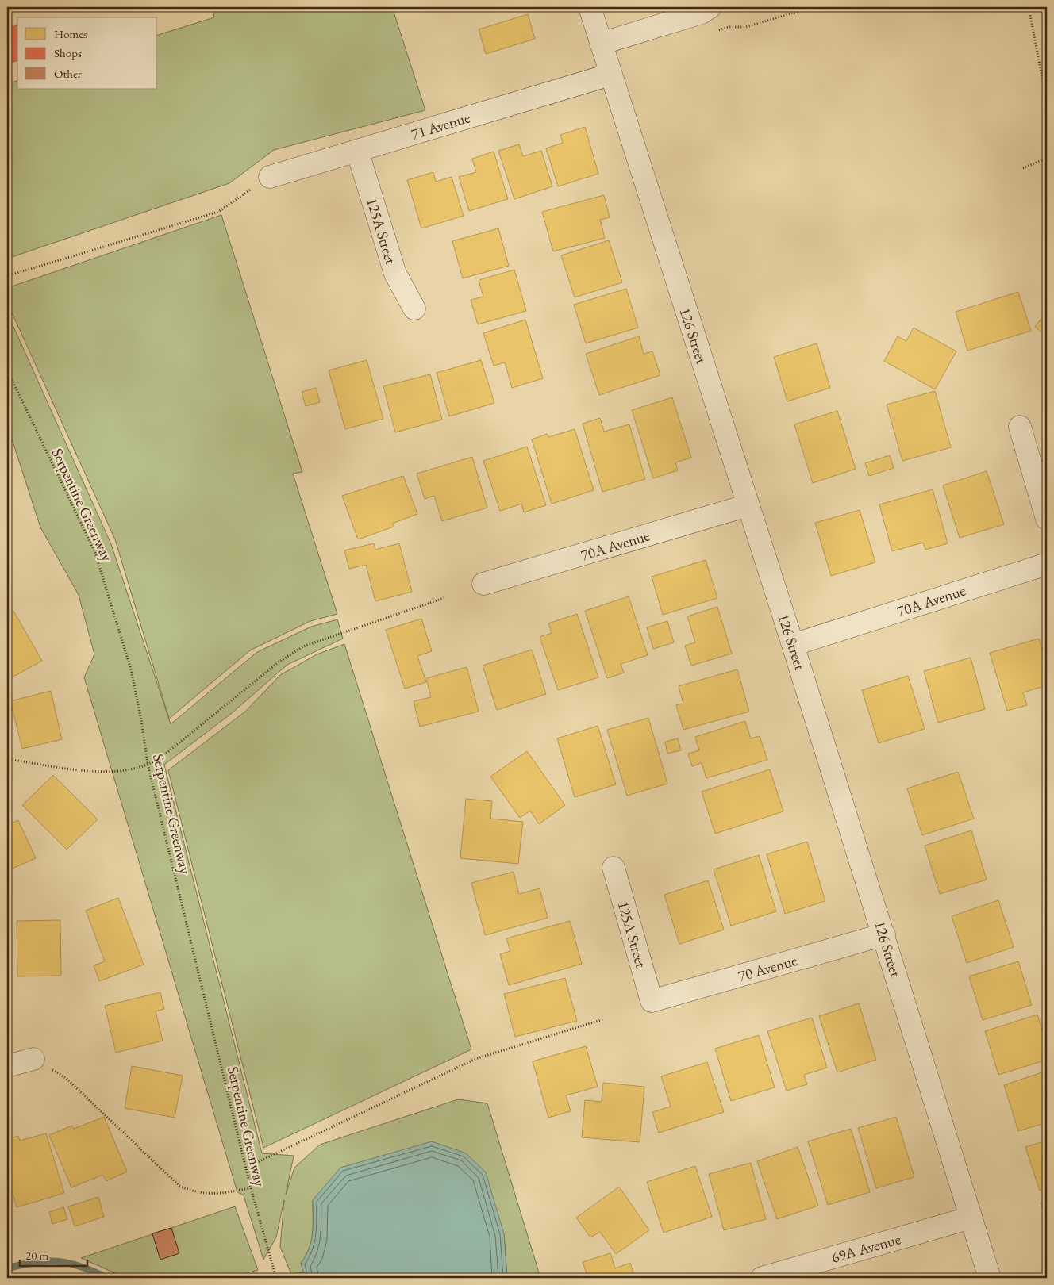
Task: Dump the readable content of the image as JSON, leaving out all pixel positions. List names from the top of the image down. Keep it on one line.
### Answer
{"streets":{"street":["71 Avenue","125A Street","126 Street","70A Avenue","70 Avenue","69A Avenue"],"path":["Serpentine Greenway"]},"crossings":[["71 Avenue","125A Street"],["71 Avenue","126 Street"],["125A Street","70 Avenue"],["126 Street","70A Avenue"],["126 Street","70 Avenue"],["126 Street","69A Avenue"]],"legend":["Homes","Shops","Other"],"scale_bar":"20 m"}
